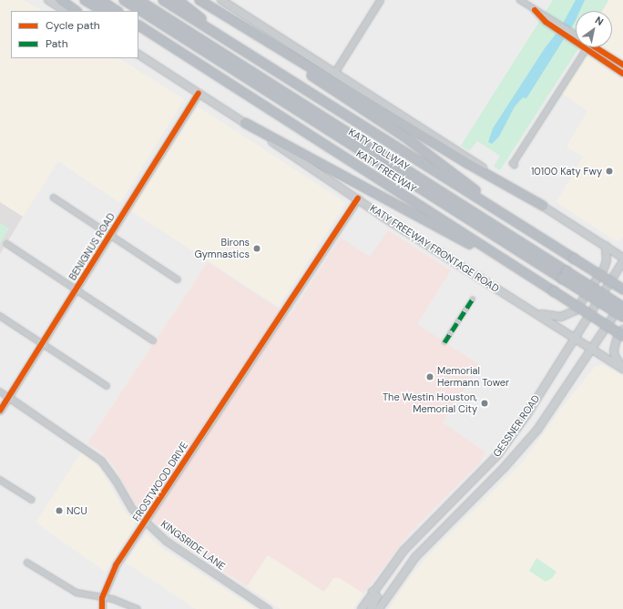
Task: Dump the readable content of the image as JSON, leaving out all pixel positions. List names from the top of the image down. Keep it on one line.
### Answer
{"streets":{"highway":["KATY TOLLWAY","KATY FREEWAY"],"main road":["KATY FREEWAY FRONTAGE ROAD","GESSNER ROAD"],"street":["BENIGNUS ROAD","FROSTWOOD DRIVE","KINGSRIDE LANE"]},"crossings":[["BENIGNUS ROAD","KATY FREEWAY FRONTAGE ROAD"],["BENIGNUS ROAD","KINGSRIDE LANE"],["KATY FREEWAY FRONTAGE ROAD","GESSNER ROAD"],["KATY FREEWAY FRONTAGE ROAD","FROSTWOOD DRIVE"],["FROSTWOOD DRIVE","KINGSRIDE LANE"]],"places":["10100 Katy Fwy","Birons Gymnastics","Memorial Hermann Tower","The Westin Houston, Memorial City","NCU"],"legend":["Cycle path","Path"],"north":"top right"}
